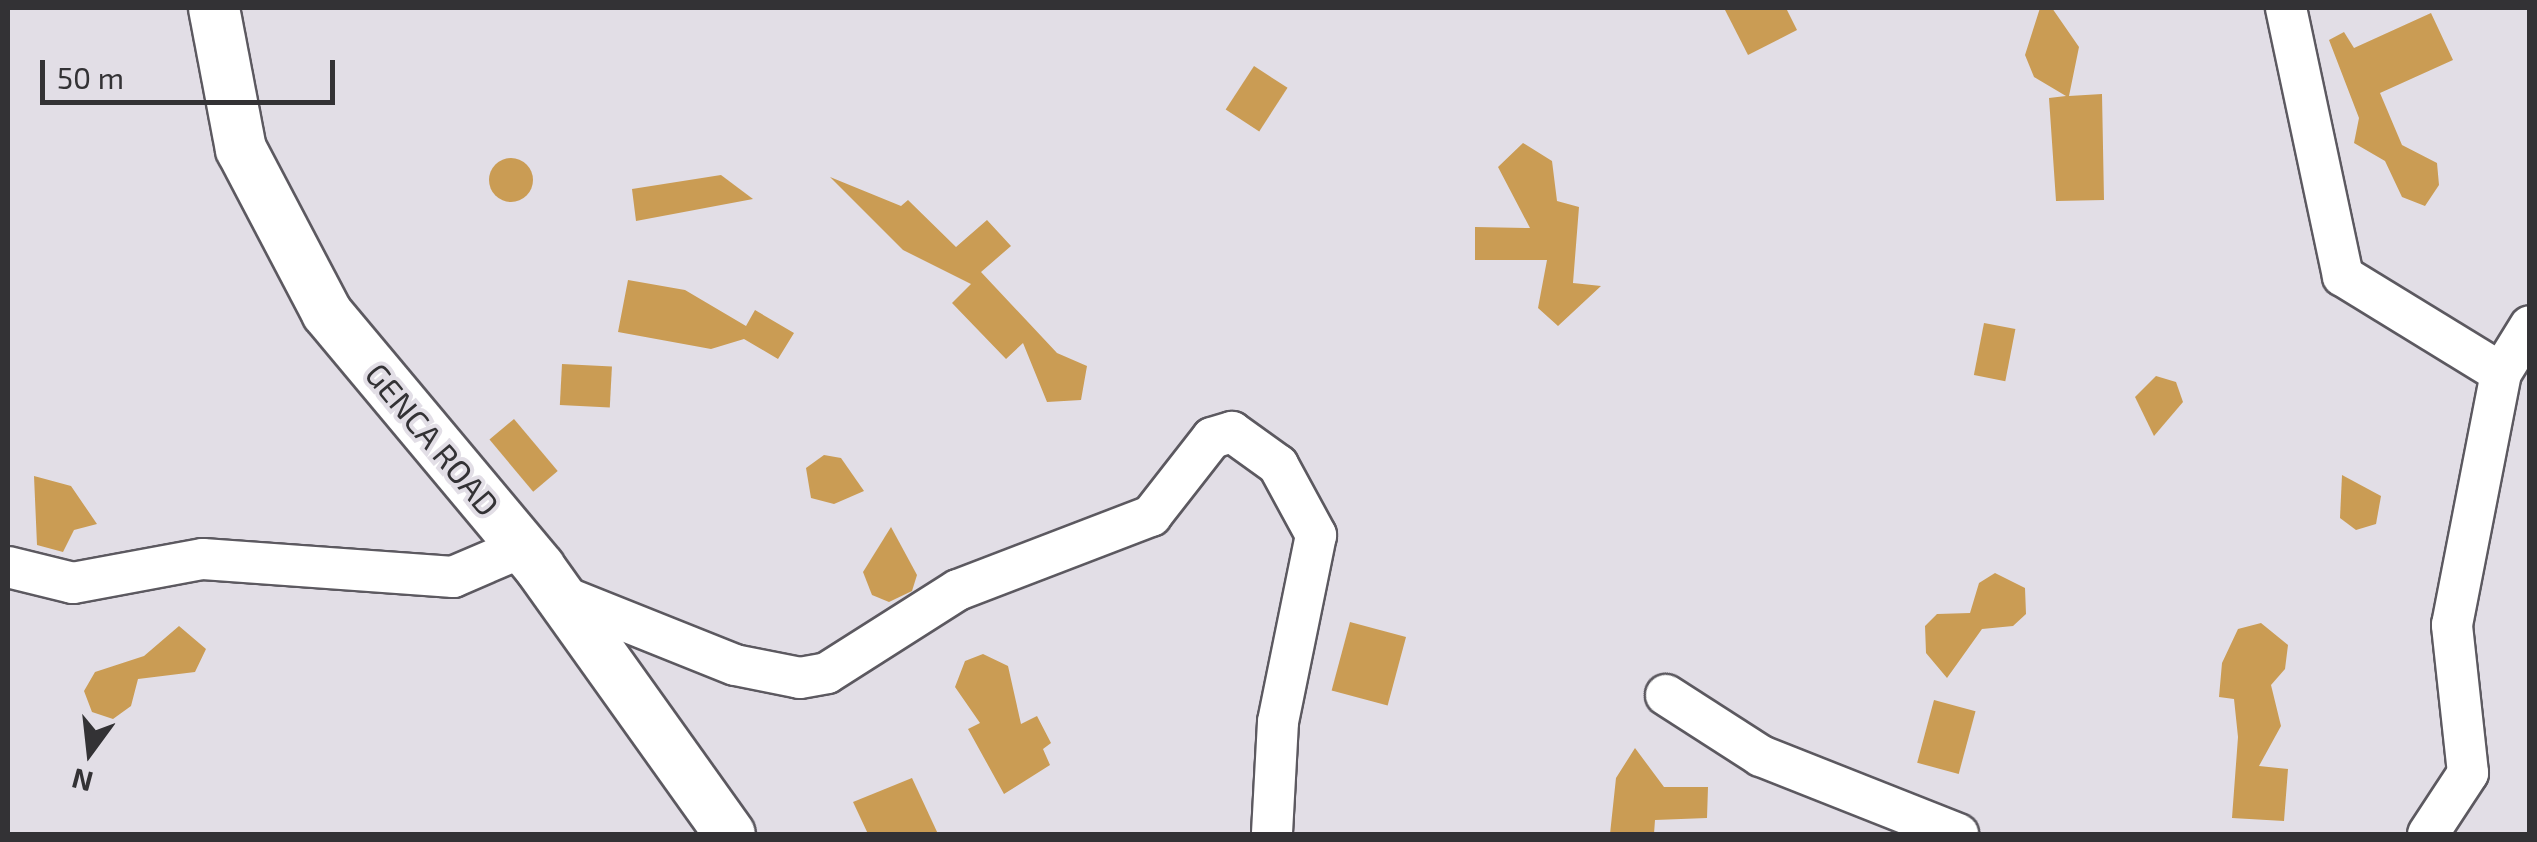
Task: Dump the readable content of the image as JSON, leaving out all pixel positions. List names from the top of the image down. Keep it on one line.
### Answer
{"streets":{"street":["GENCA ROAD"]},"scale_bar":"50 m","north":"bottom"}
